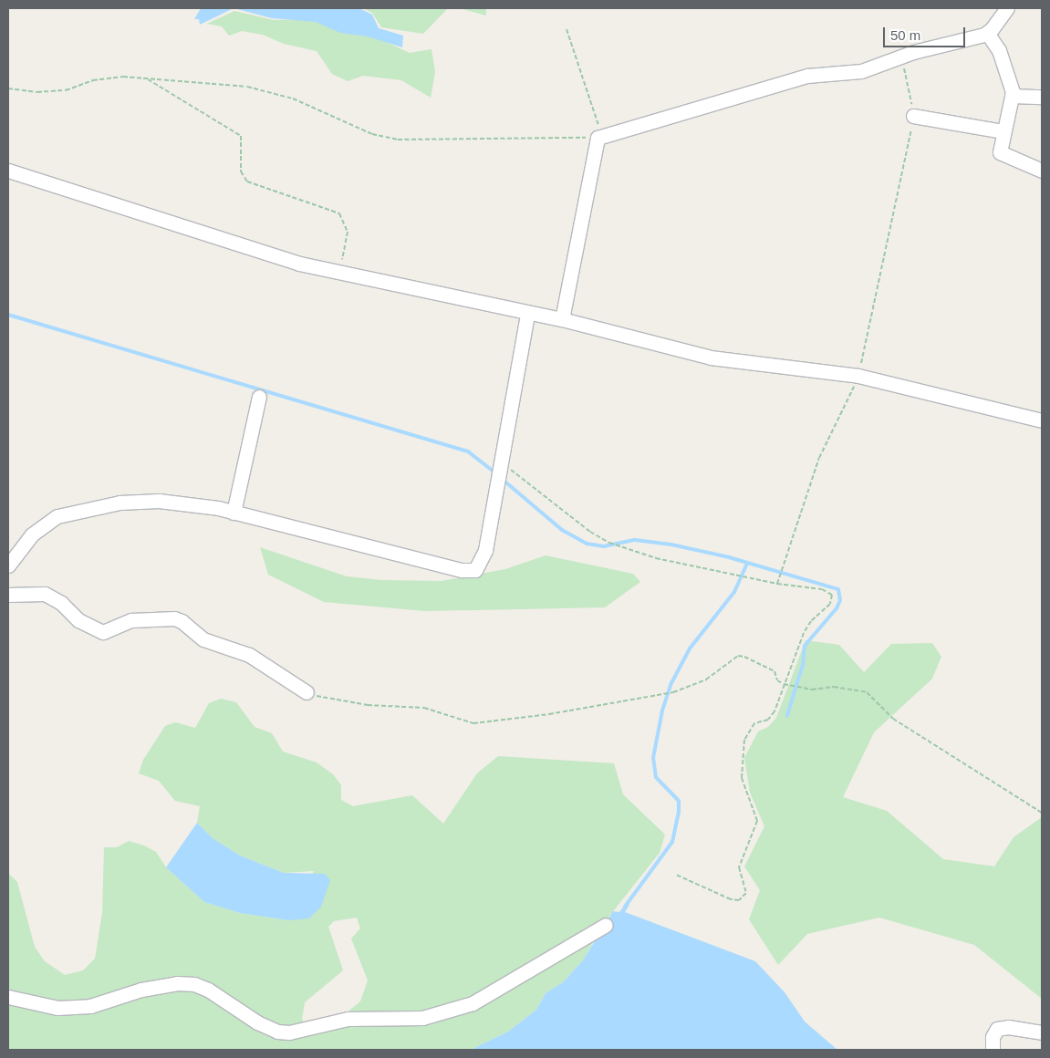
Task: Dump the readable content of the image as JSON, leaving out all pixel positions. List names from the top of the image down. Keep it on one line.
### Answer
{"scale_bar":"50 m"}
